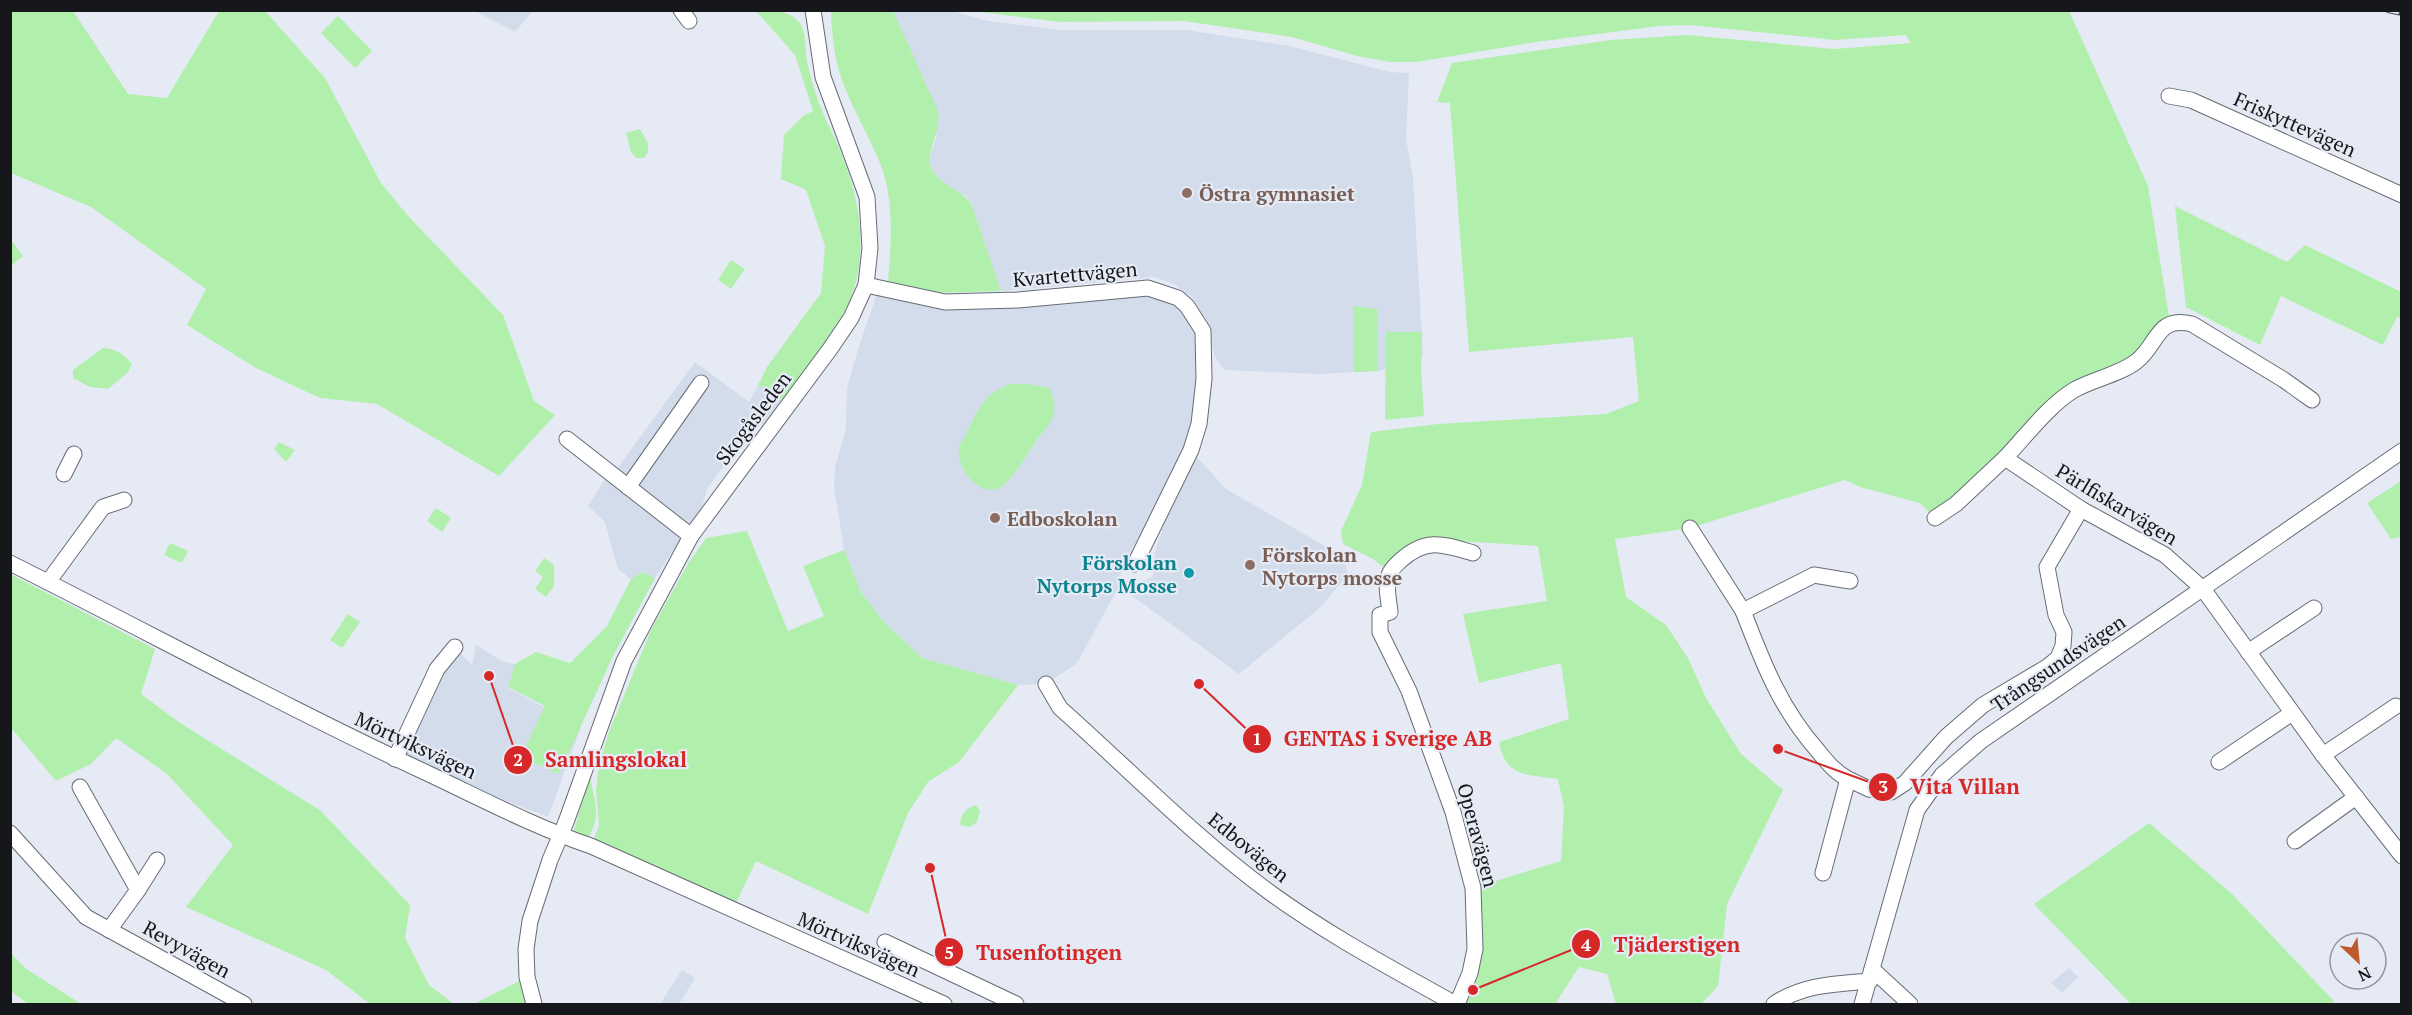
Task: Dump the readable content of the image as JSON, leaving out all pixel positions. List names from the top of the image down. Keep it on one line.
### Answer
{"streets":{"street":["Friskyttevägen","Kvartettvägen","Skogåsleden","Pärlfiskarvägen","Trångsundsvägen","Mörtviksvägen","Operavägen","Edbovägen","Revyvägen"]},"crossings":[["Kvartettvägen","Skogåsleden"],["Skogåsleden","Mörtviksvägen"],["Pärlfiskarvägen","Trångsundsvägen"],["Operavägen","Edbovägen"]],"places":["Östra gymnasiet","Edboskolan","Förskolan Nytorps mosse","Förskolan Nytorps Mosse","Samlingslokal","GENTAS i Sverige AB","Vita Villan","Tusenfotingen","Tjäderstigen"],"north":"bottom right"}
